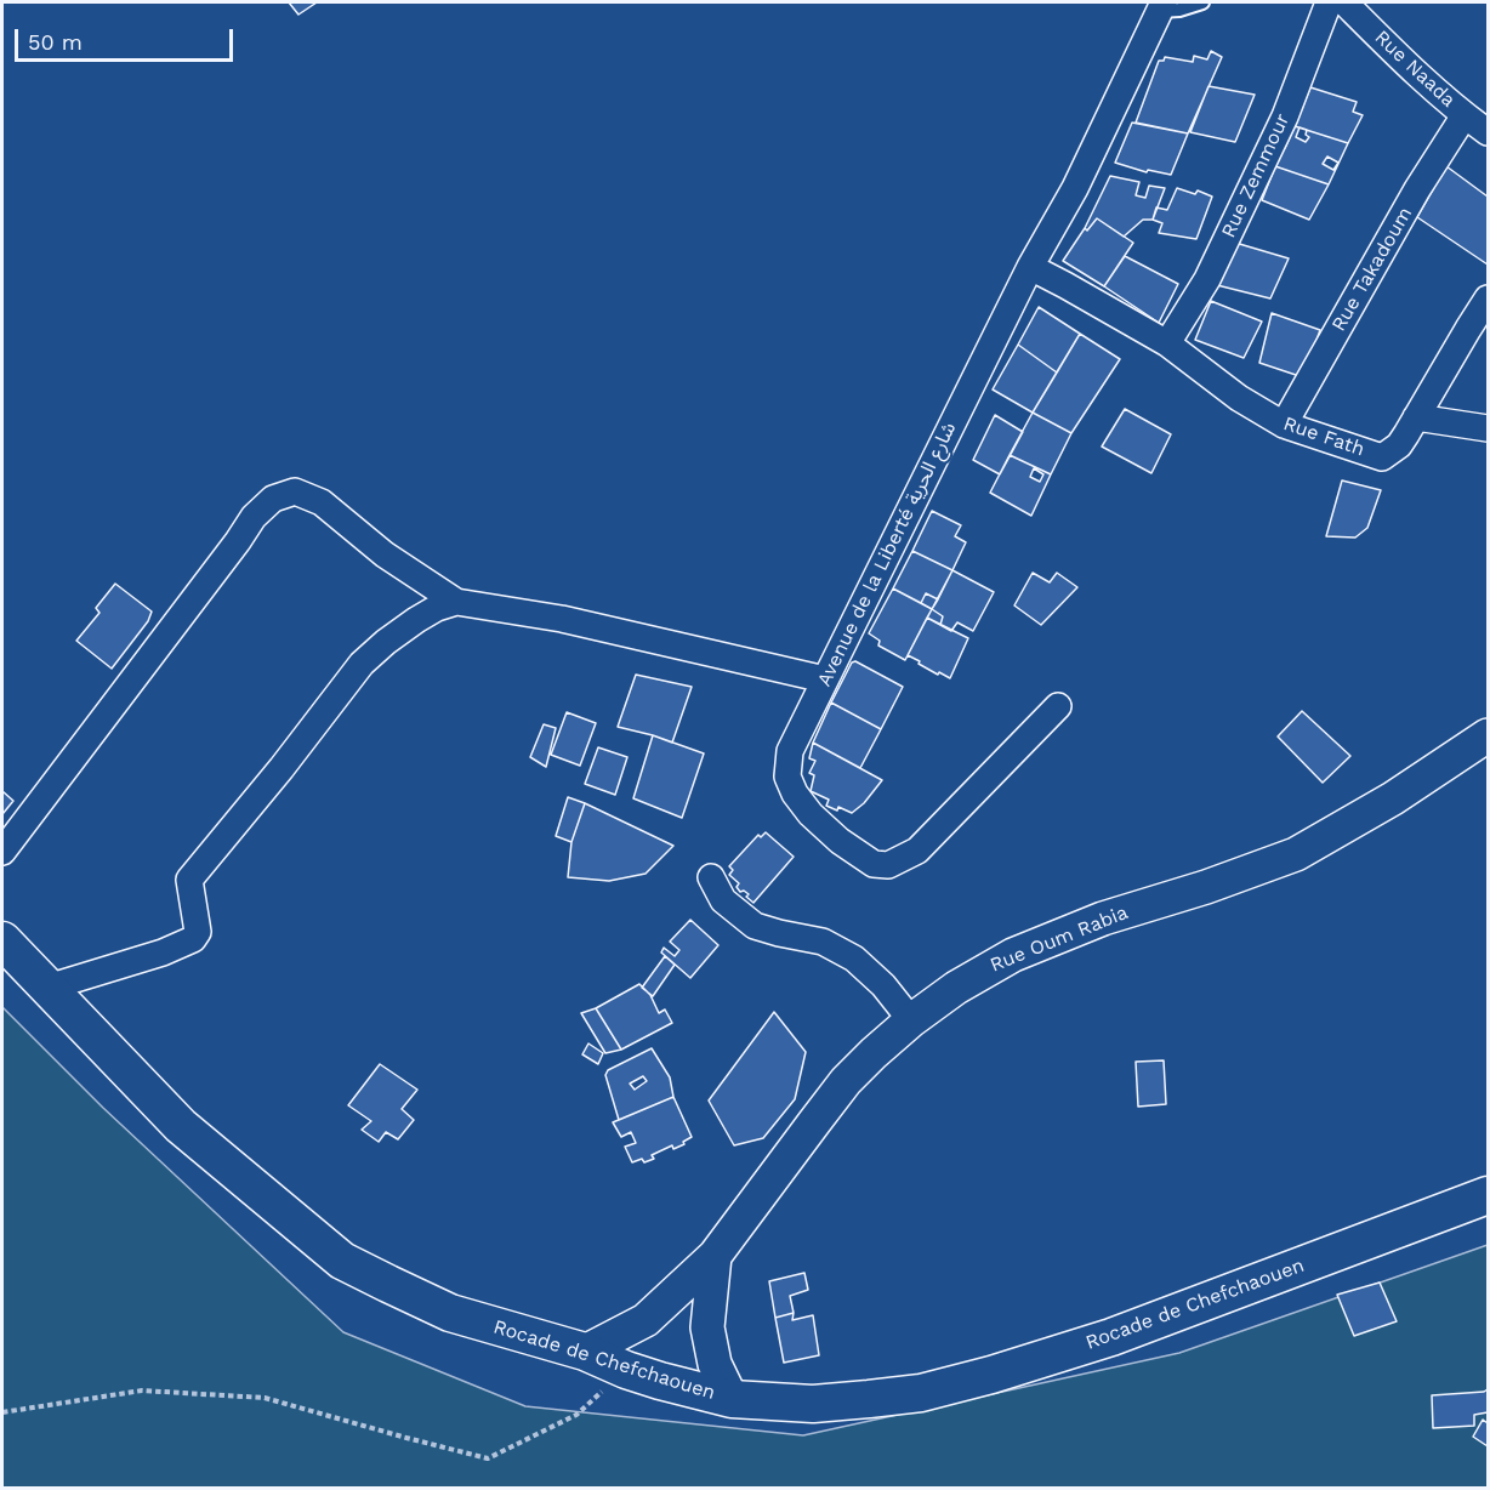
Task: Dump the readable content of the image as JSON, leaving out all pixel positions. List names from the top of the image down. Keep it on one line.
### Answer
{"streets":{"main road":["Rocade de Chefchaouen"],"street":["Rue Naada","Rue Zemmour","Rue Takadoum","Rue Fath","Avenue de la Liberté شارع الحرية","Rue Oum Rabia"]},"crossings":[["Rue Naada","Rue Takadoum"],["Rue Zemmour","Rue Fath"],["Rue Takadoum","Rue Fath"],["Rue Fath","Avenue de la Liberté شارع الحرية"],["Rue Oum Rabia","Rocade de Chefchaouen"]],"scale_bar":"50 m"}
